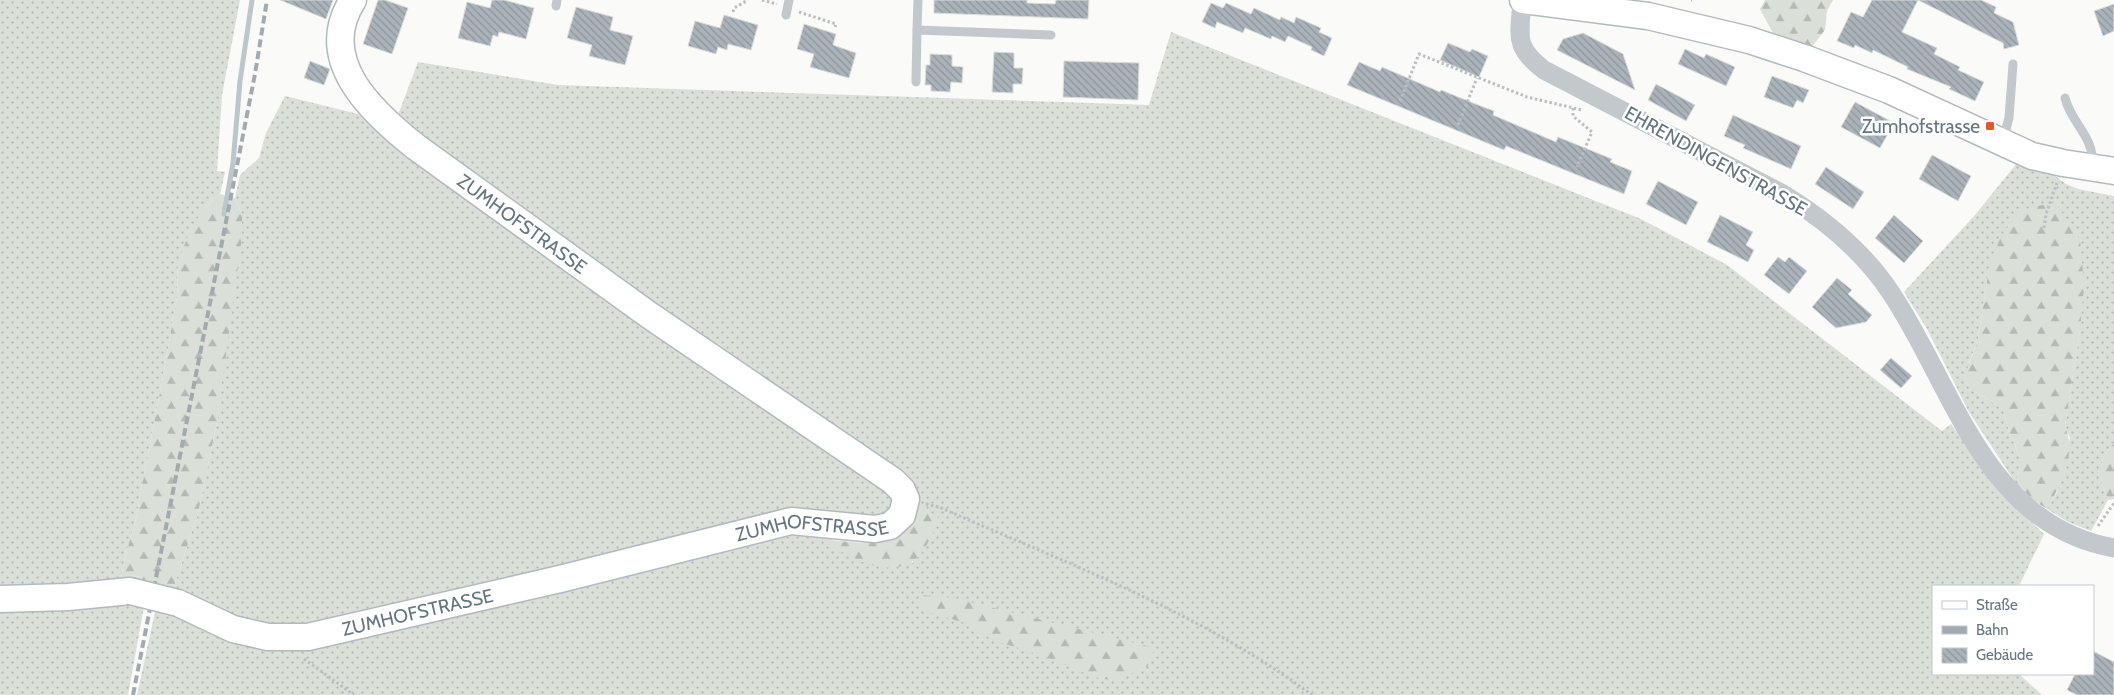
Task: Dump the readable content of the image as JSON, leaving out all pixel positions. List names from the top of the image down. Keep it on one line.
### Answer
{"streets":{"street":["EHRENDINGENSTRASSE","ZUMHOFSTRASSE"]},"places":{"transit":["Zumhofstrasse"]},"legend":["Straße","Bahn","Gebäude"]}
